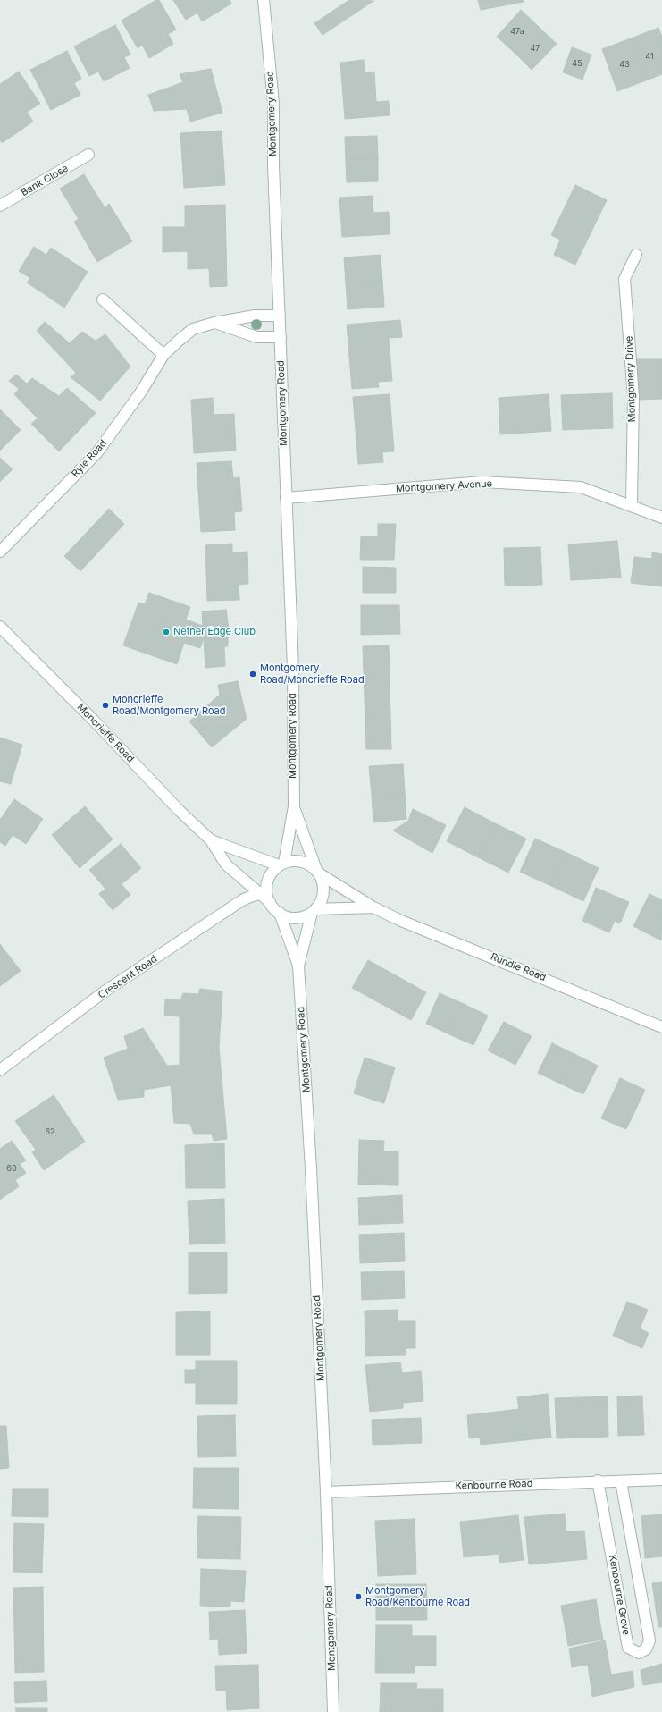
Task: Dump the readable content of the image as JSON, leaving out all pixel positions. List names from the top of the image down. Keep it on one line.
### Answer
{"streets":{"street":["Montgomery Road","Bank Close","Montgomery Drive","Ryle Road","Montgomery Avenue","Moncrieffe Road","Rundle Road","Crescent Road","Kenbourne Road","Kenbourne Grove"]},"crossings":[["Montgomery Road","Ryle Road"],["Montgomery Road","Montgomery Avenue"],["Montgomery Road","Moncrieffe Road"],["Montgomery Road","Rundle Road"],["Montgomery Road","Kenbourne Road"],["Montgomery Drive","Montgomery Avenue"],["Moncrieffe Road","Rundle Road"],["Moncrieffe Road","Crescent Road"],["Kenbourne Road","Kenbourne Grove"]],"places":["Nether Edge Club","Montgomery Road/Moncrieffe Road","Moncrieffe Road/Montgomery Road","Montgomery Road/Kenbourne Road"],"house_numbers":["47a","47","41","45","43","62","60"]}
